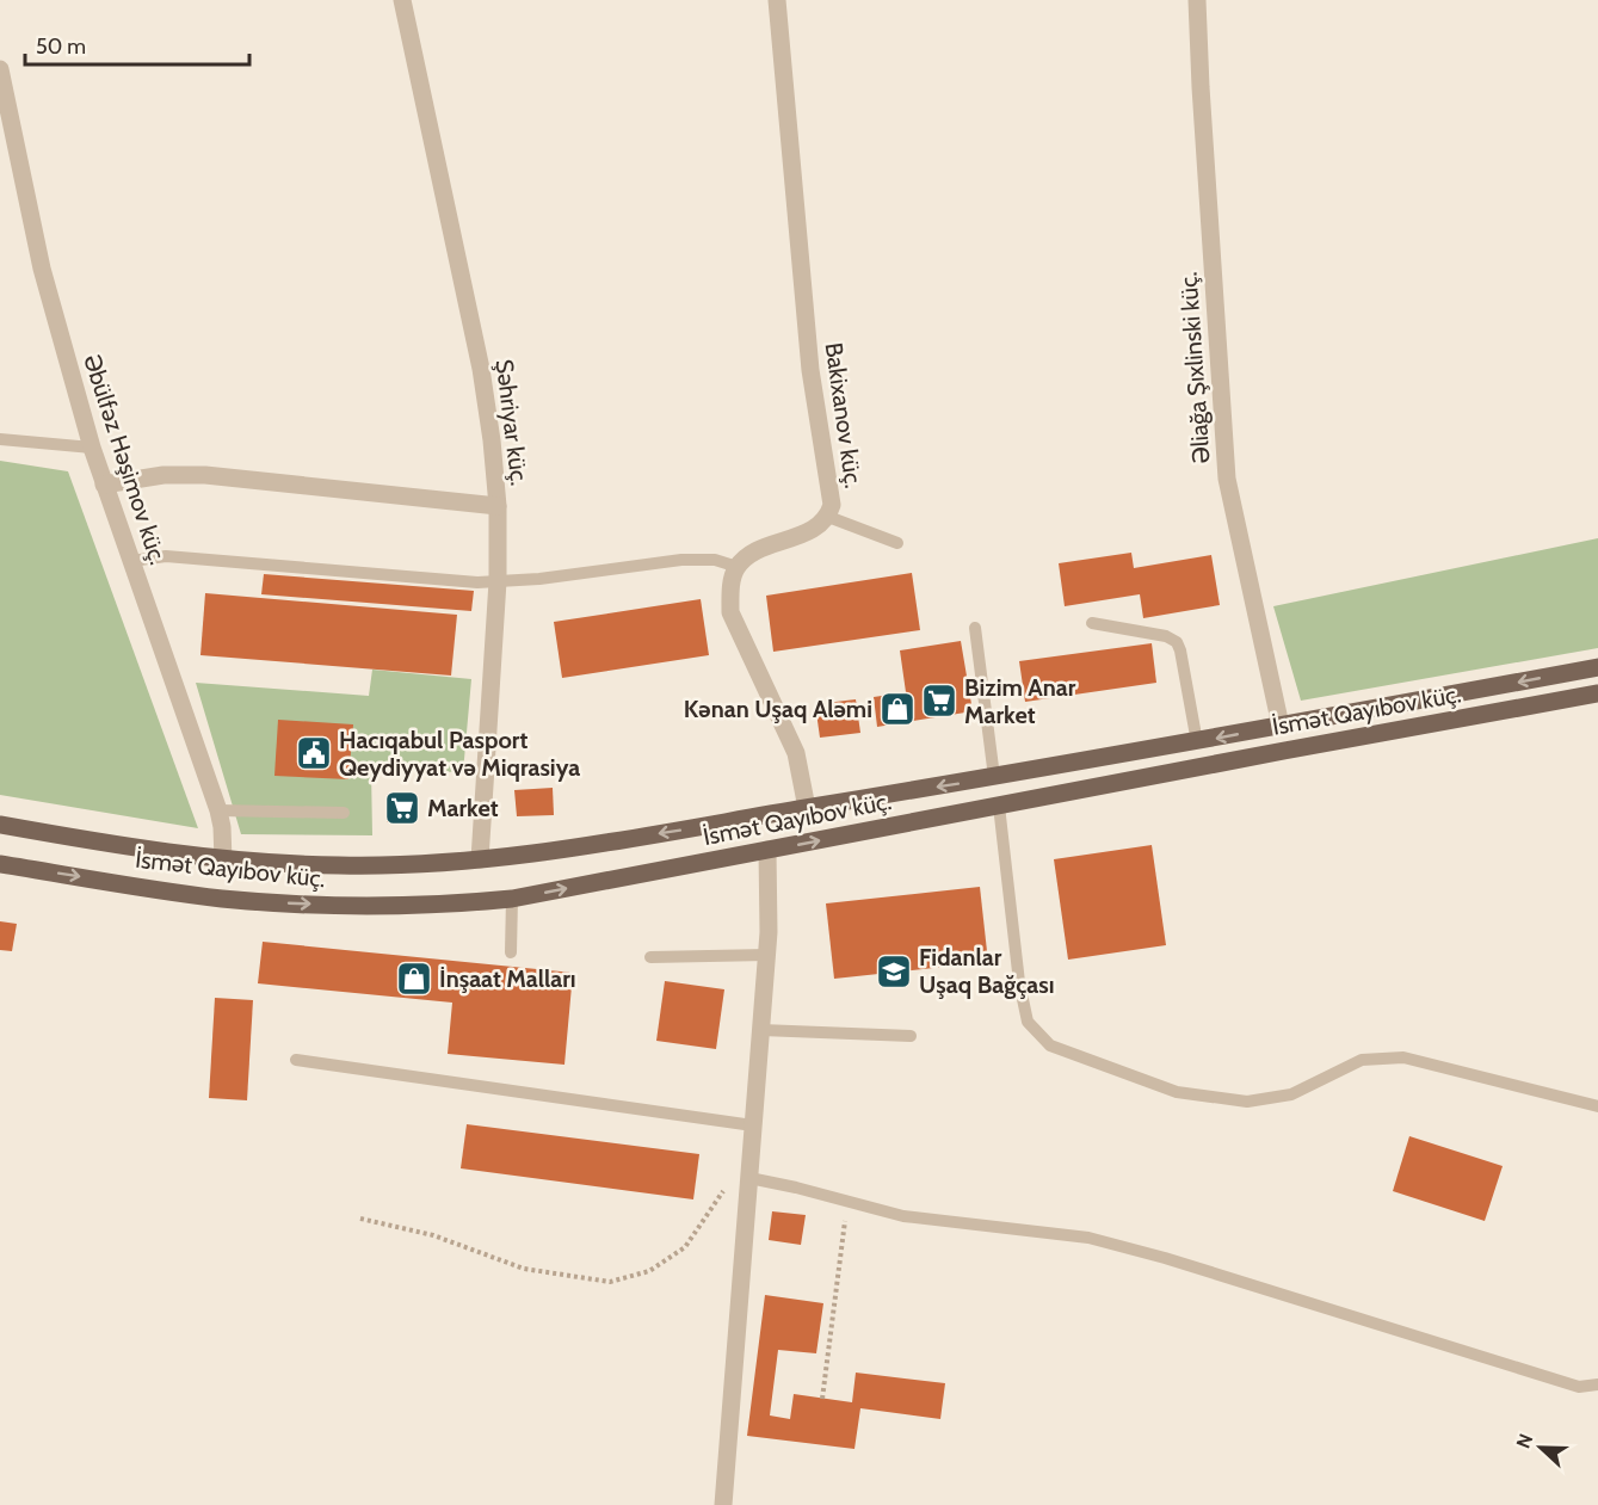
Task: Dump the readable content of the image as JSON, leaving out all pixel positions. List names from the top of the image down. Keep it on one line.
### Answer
{"streets":{"main road":["İsmət Qayıbov küç."],"street":["Əliağa Şıxlinski küç.","Bakixanov küç.","Şəhriyar küç.","Əbülfəz Həşimov küç."]},"crossings":[["Əliağa Şıxlinski küç.","İsmət Qayıbov küç."],["Şəhriyar küç.","İsmət Qayıbov küç."],["Əbülfəz Həşimov küç.","İsmət Qayıbov küç."]],"places":{"supermarket":["Bizim Anar Market","Market"],"shop":["Kənan Uşaq Aləmi","İnşaat Malları"],"public building":["Hacıqabul Pasport Qeydiyyat və Miqrasiya"],"school or university":["Fidanlar Uşaq Bağçası"]},"scale_bar":"50 m","north":"left"}
